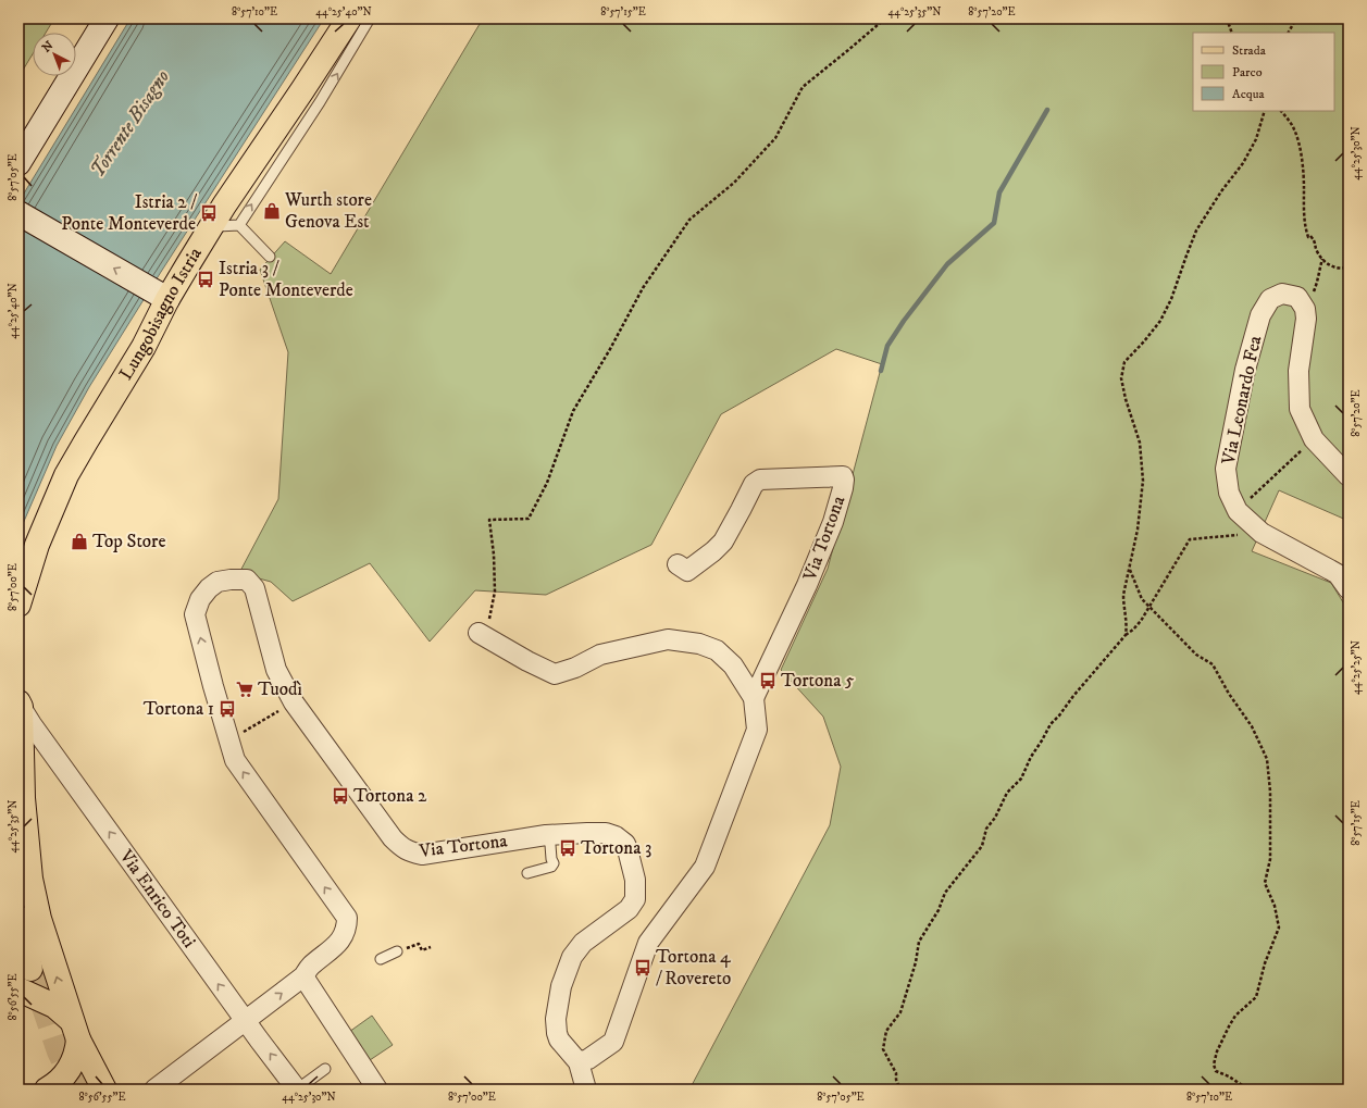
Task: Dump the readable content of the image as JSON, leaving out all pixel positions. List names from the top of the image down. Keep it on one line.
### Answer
{"streets":{"main road":["Lungobisagno Istria"],"street":["Via Leonardo Fea","Via Tortona","Via Enrico Toti"]},"crossings":[["Via Tortona","Via Enrico Toti"]],"one_way":["Via Enrico Toti"],"water":["Torrente Bisagno"],"places":{"shop":["Wurth store Genova Est","Top Store"],"bus stop":["Istria 2 / Ponte Monteverde","Istria 3 / Ponte Monteverde","Tortona 5","Tortona 1","Tortona 2","Tortona 3","Tortona 4 / Rovereto"],"supermarket":["Tuodì"]},"legend":["Strada","Parco","Acqua"],"north":"top left","coordinates":["8°57'10\"E","44°25'40\"N","8°57'15\"E","44°25'35\"N","8°57'20\"E","44°25'30\"N","8°57'05\"E","8°57'00\"E","44°25'25\"N","8°56'55\"E"]}
